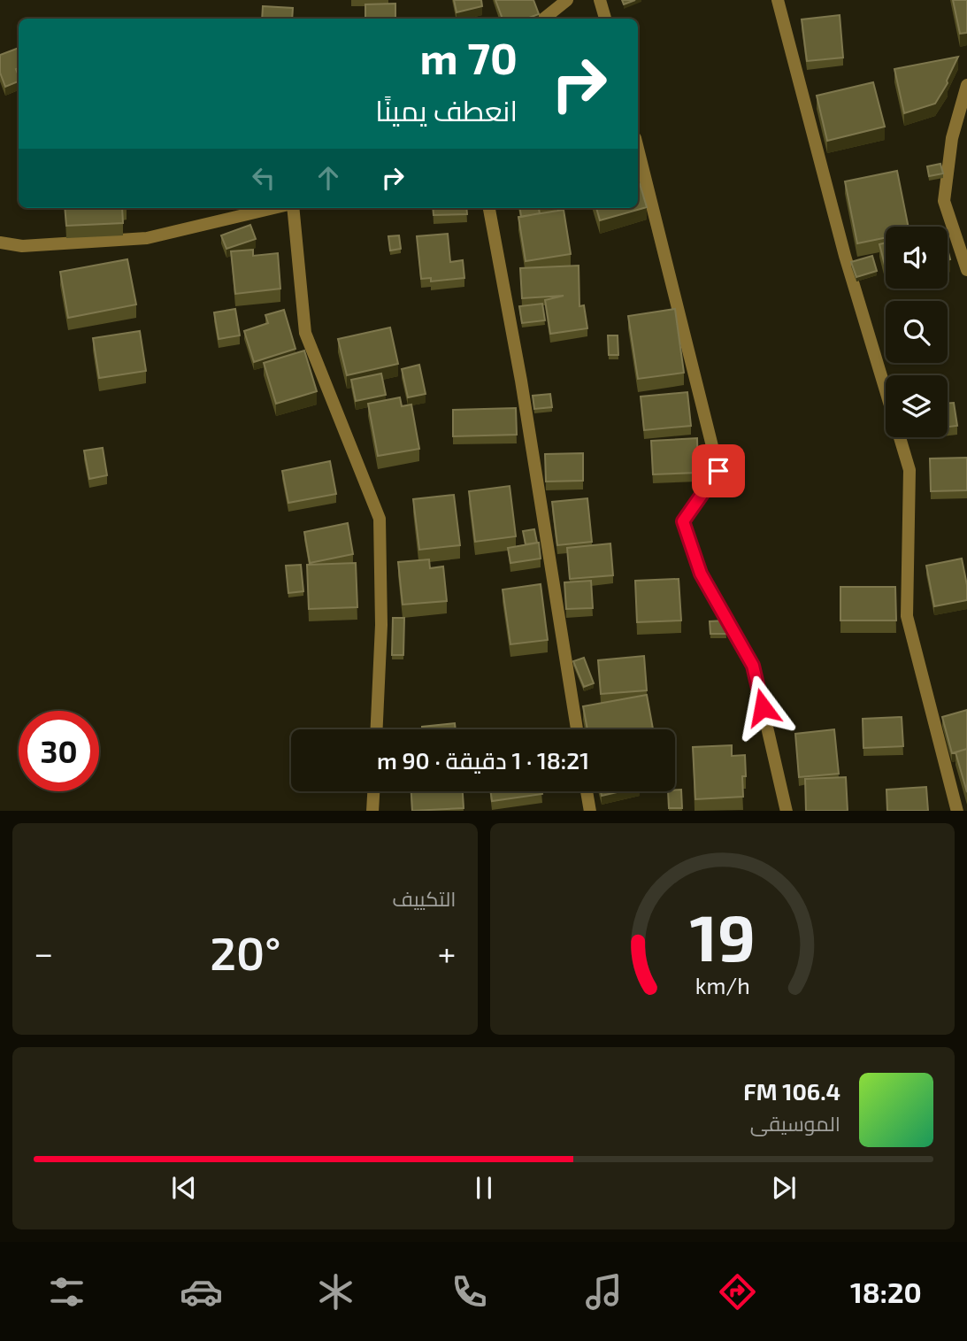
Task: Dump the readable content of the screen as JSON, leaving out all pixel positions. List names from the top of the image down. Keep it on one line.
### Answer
{"page":{"turn":["70 m","انعطف يمينًا"],"limit":"30","trip":"18:21 · 1 دقيقة · 90 m","tile":"التكييف","heat":["−","20°","+"],"song":["106.4 FM","الموسيقى"],"tabs":"18:20","gauge":["19","km/h"]}}
